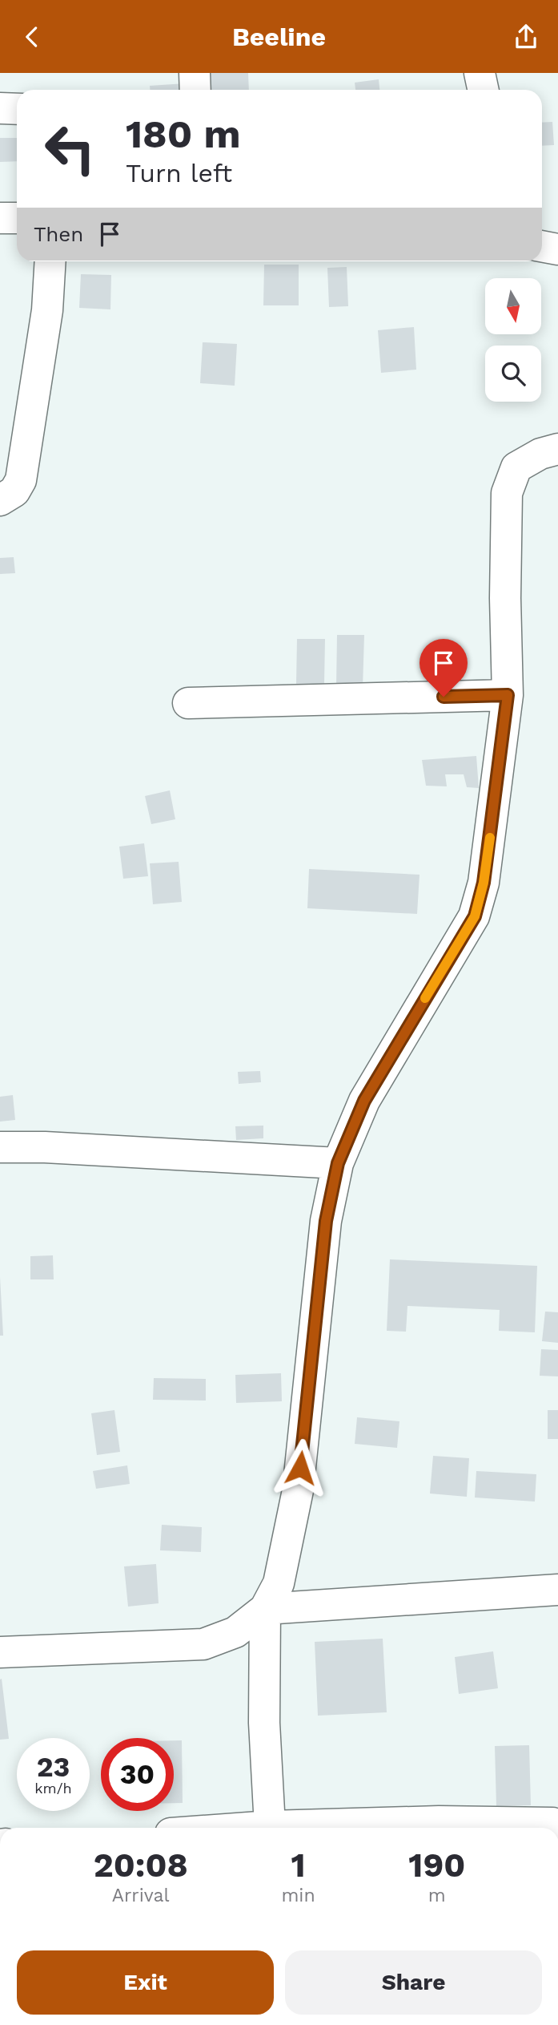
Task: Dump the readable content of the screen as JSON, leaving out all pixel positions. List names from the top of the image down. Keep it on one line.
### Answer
{"north":"bottom","page":{"header":"Beeline","turn":["180 m","Turn left"],"then":"Then","speed":"23 km/h","limit":"30","eta":["20:08","Arrival","1","min","190","m"],"buttons":["Exit","Share"]}}
